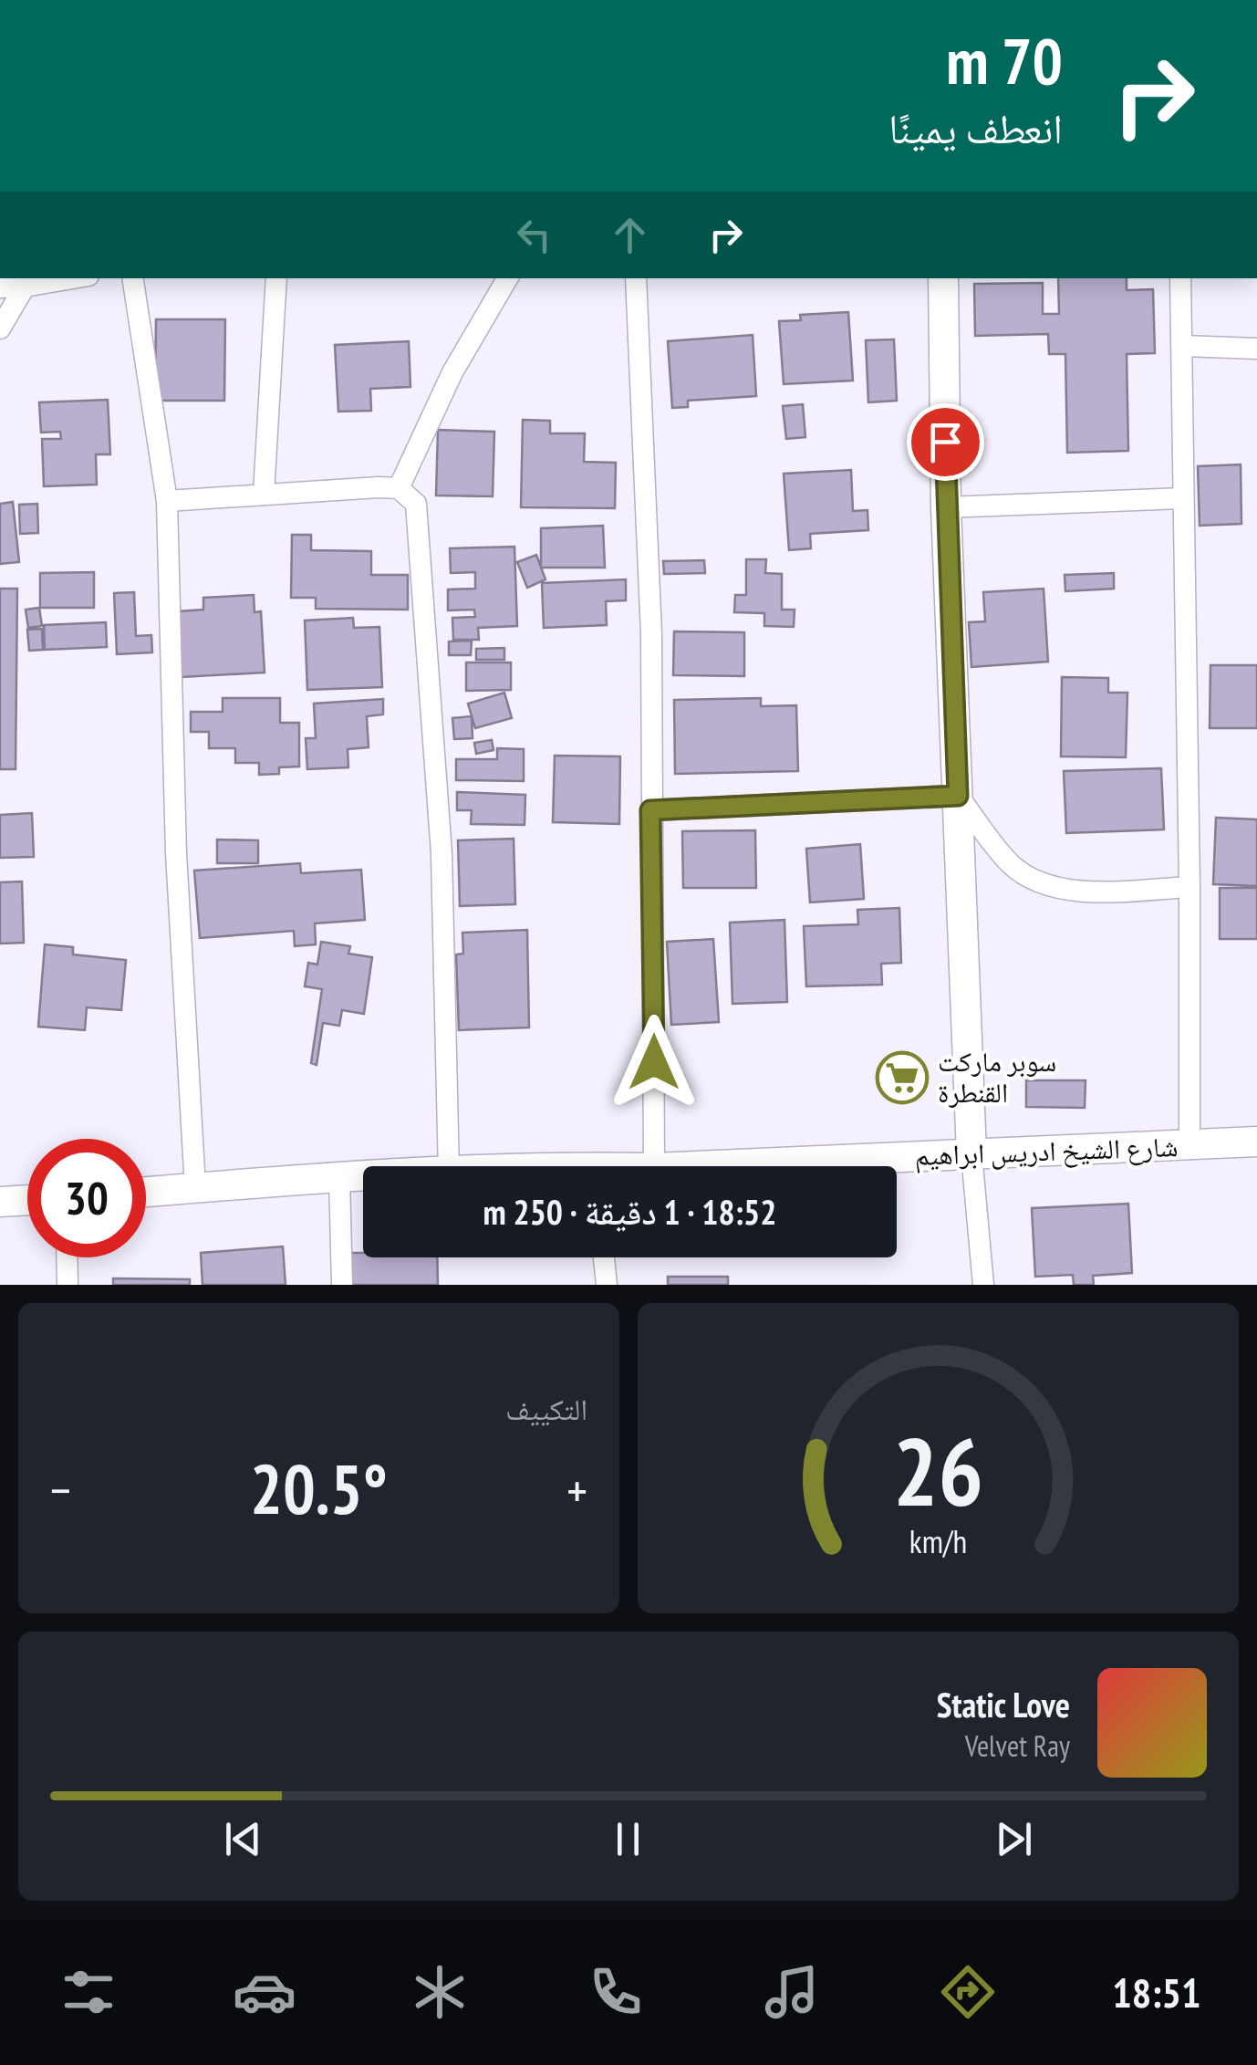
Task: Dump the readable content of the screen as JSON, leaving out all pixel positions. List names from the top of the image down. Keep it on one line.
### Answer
{"streets":{"street":["شارع الشيخ ادريس ابراهيم"]},"places":{"supermarket":["سوبر ماركت القنطرة"]},"page":{"turn":["70 m","انعطف يمينًا"],"limit":"30","trip":"18:52 · 1 دقيقة · 250 m","tile":"التكييف","heat":["−","20.5°","+"],"song":["Static Love","Velvet Ray"],"tabs":"18:51","gauge":["26","km/h"]}}
